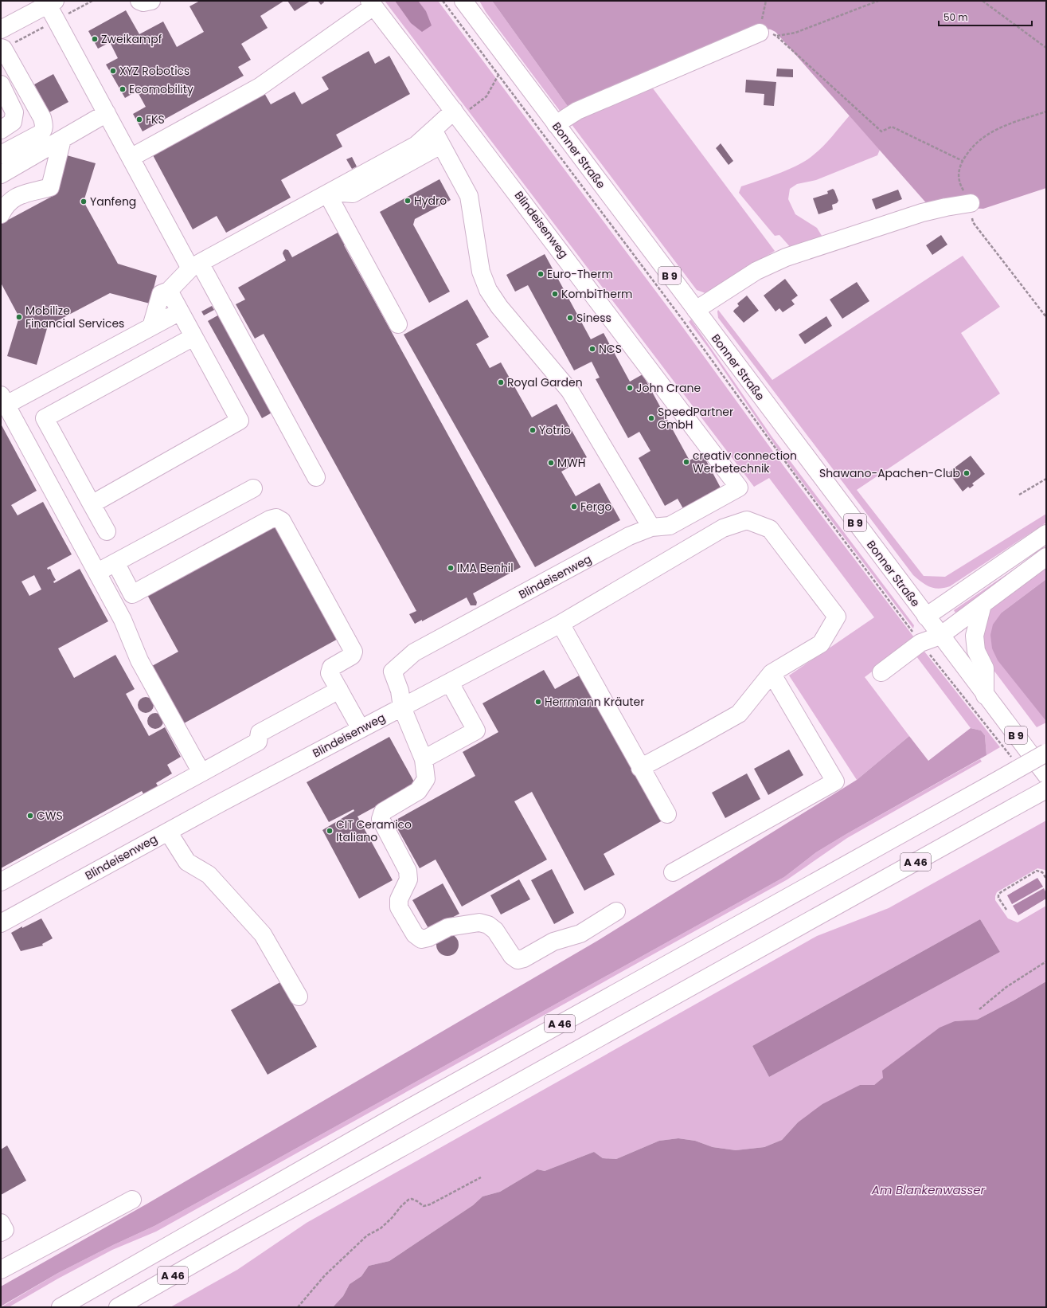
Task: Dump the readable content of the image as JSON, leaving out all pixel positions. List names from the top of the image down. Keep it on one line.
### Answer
{"streets":{"main road":["Bonner Straße","Blindeisenweg","B 9","A 46"]},"water":["Am Blankenwasser"],"places":["Zweikampf","XYZ Robotics","Ecomobility","FKS","Hydro","Yanfeng","Euro-Therm","KombiTherm","Mobilize Financial Services","Siness","NCS","Royal Garden","John Crane","SpeedPartner GmbH","Yotrio","creativ connection Werbetechnik","MWH","Shawano-Apachen-Club","Fergo","IMA Benhil","Herrmann Kräuter","CWS","CIT Ceramico Italiano"],"scale_bar":"50 m"}
